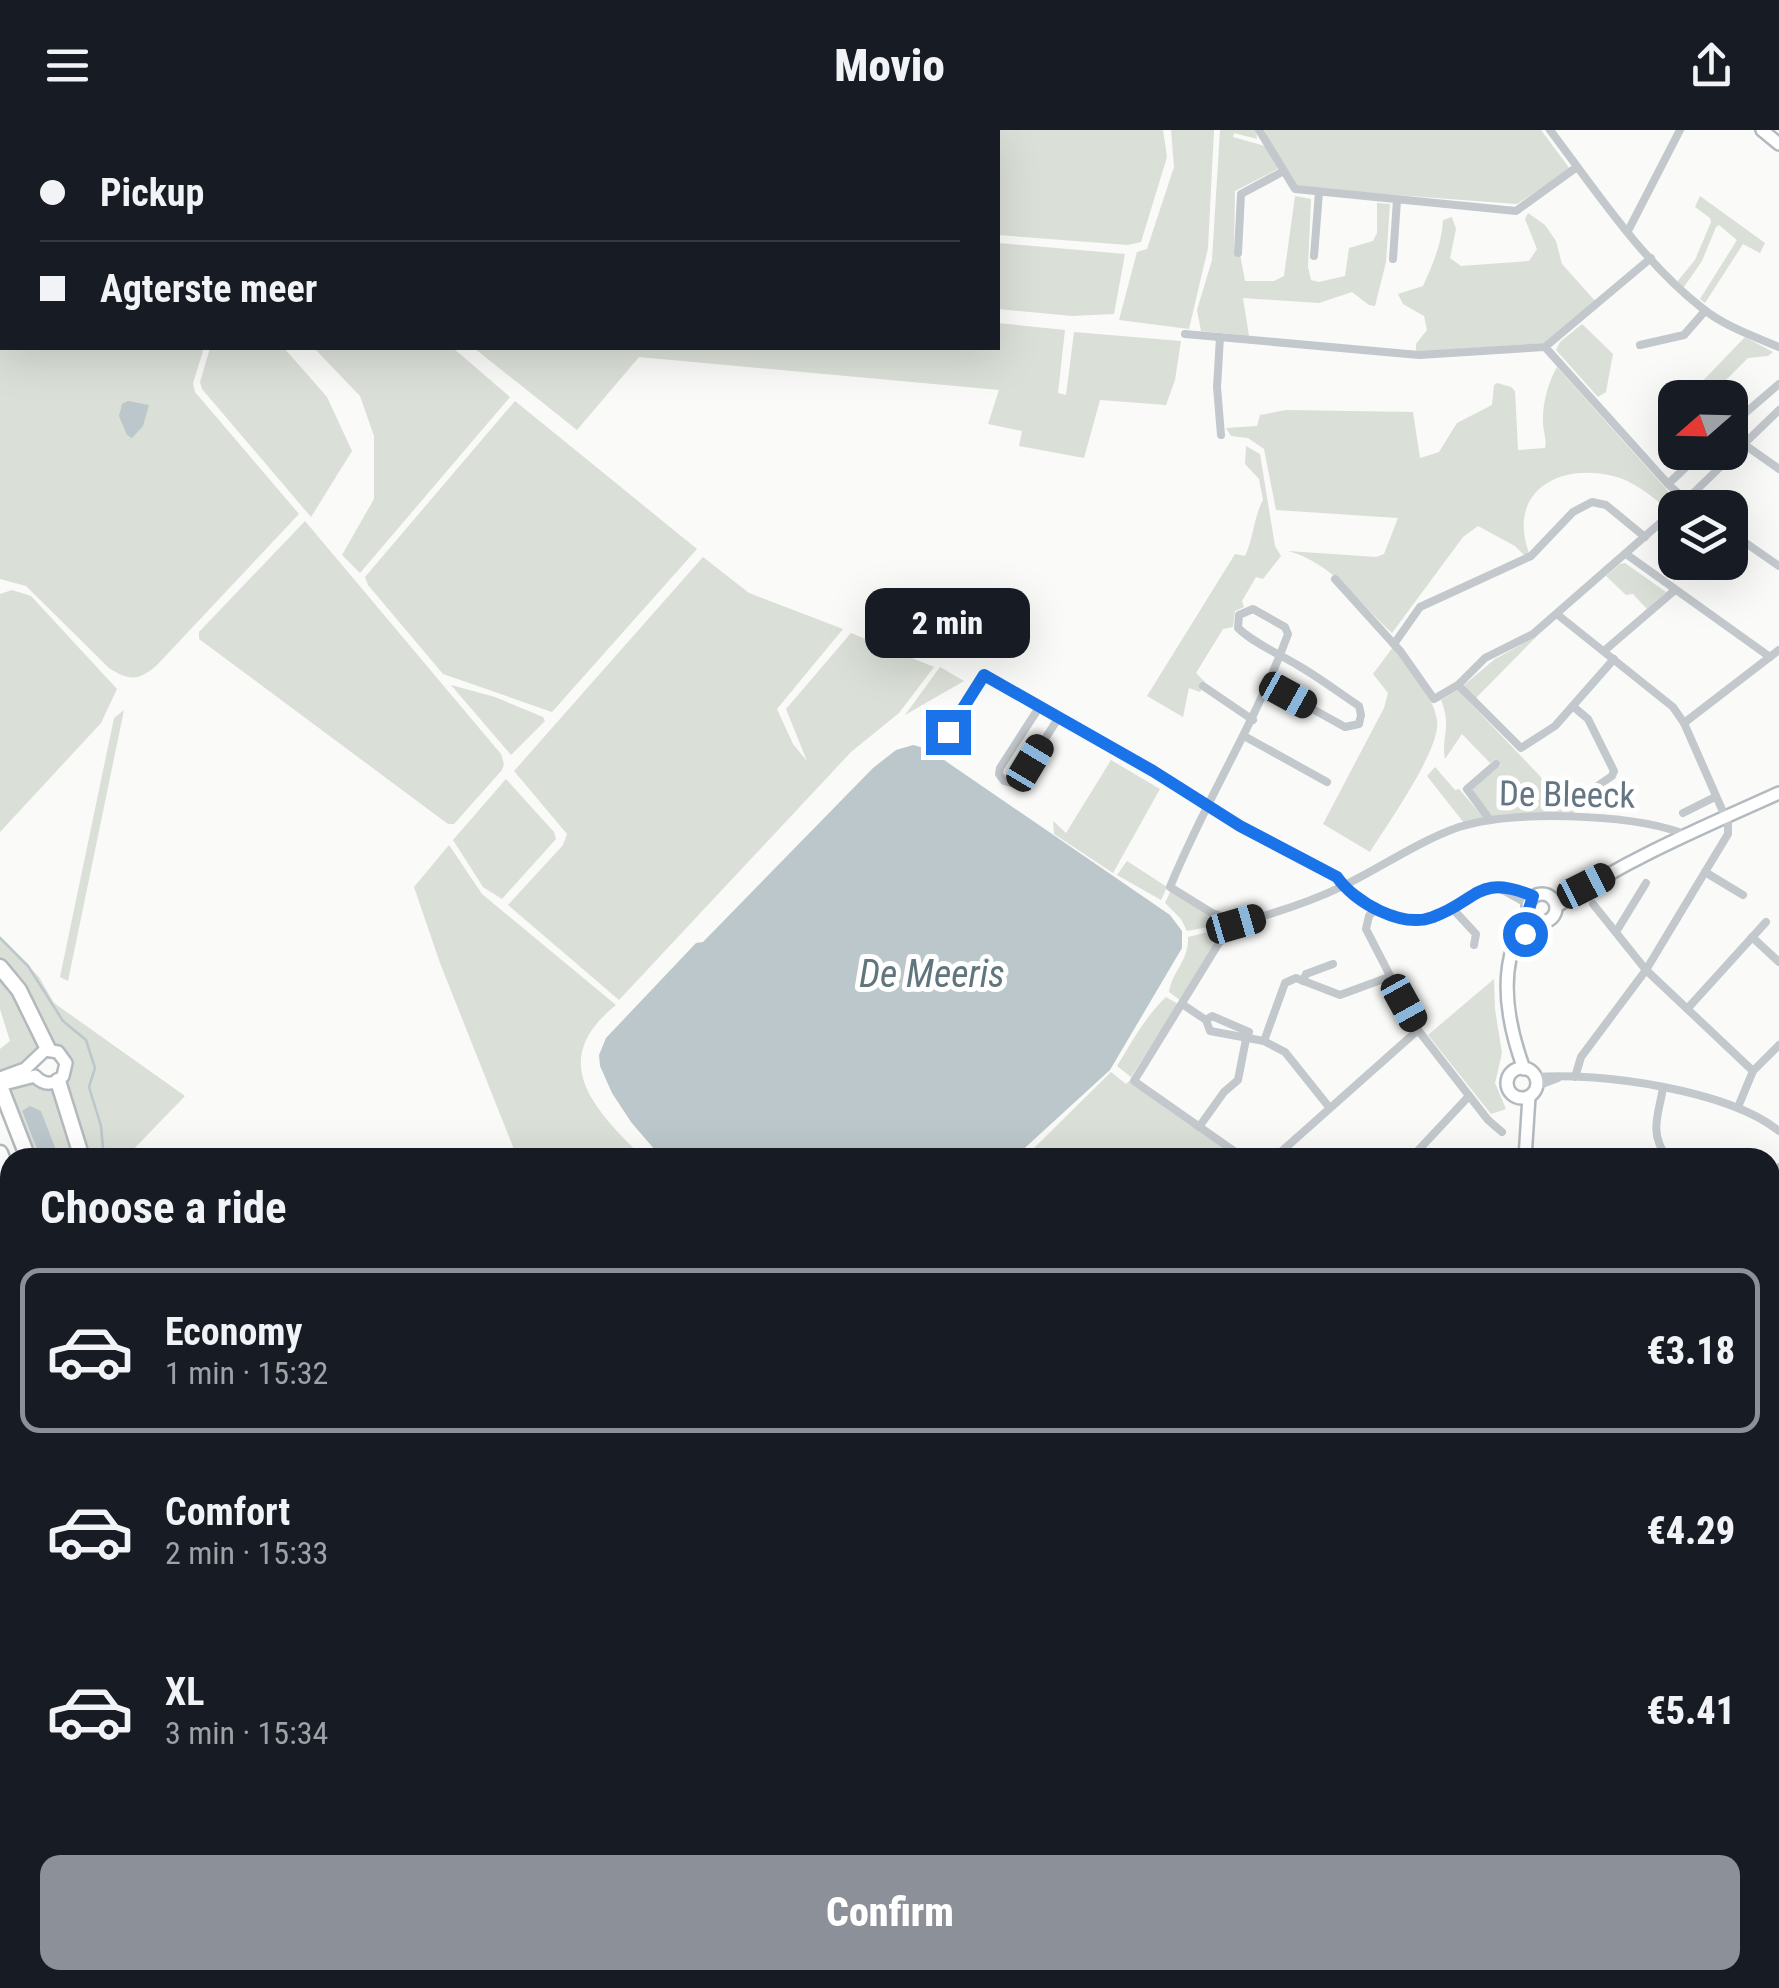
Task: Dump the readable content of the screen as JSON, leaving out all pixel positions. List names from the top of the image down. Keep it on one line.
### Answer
{"streets":{"street":["De Bleeck"]},"water":["De Meeris"],"north":"left","page":{"header":"Movio","banner":["Pickup","Agterste meer"],"bubble":"2 min","heading":"Choose a ride","list":[{"name":"Economy","note":"1 min · 15:32","value":"€3.18"},{"name":"Comfort","note":"2 min · 15:33","value":"€4.29"},{"name":"XL","note":"3 min · 15:34","value":"€5.41"}],"buttons":"Confirm"}}
